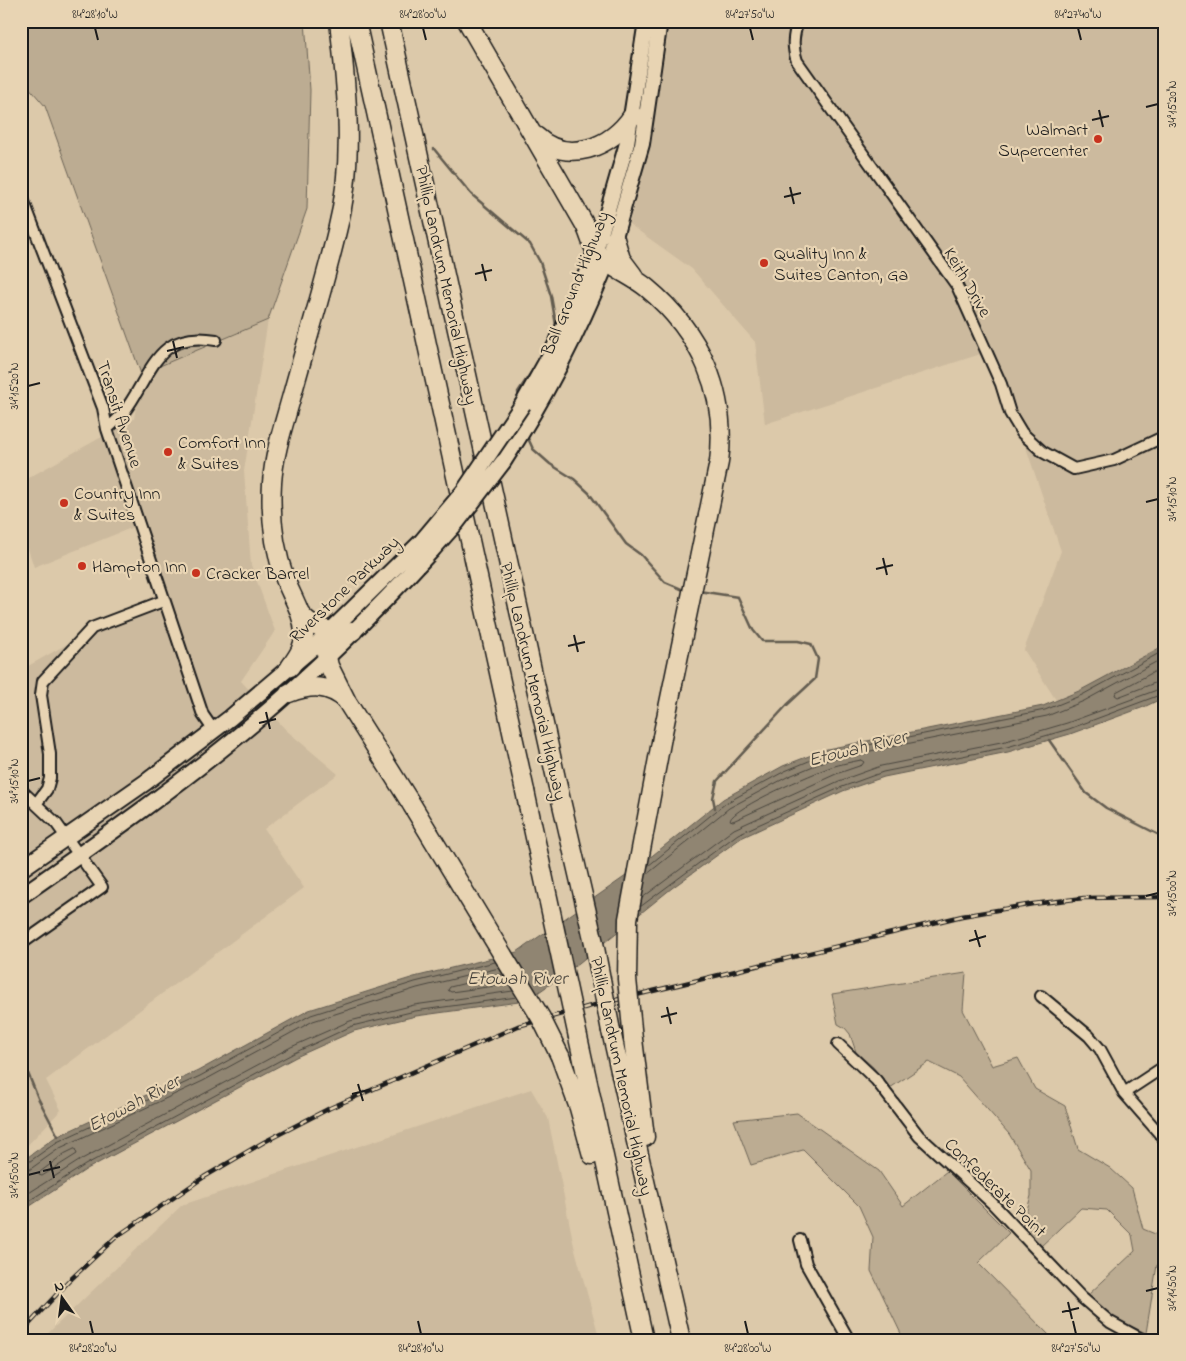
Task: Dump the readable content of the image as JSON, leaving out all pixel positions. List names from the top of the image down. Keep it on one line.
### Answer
{"streets":{"highway":["Phillip Landrum Memorial Highway"],"main road":["Ball Ground Highway","Riverstone Parkway"],"street":["Keith Drive","Transit Avenue","Confederate Point"]},"crossings":[["Ball Ground Highway","Riverstone Parkway"],["Transit Avenue","Riverstone Parkway"]],"water":["Etowah River"],"places":["Walmart Supercenter","Quality Inn & Suites Canton, Ga","Comfort Inn & Suites","Country Inn & Suites","Hampton Inn","Cracker Barrel"],"north":"top","coordinates":["84°28'10\"W","84°28'00\"W","84°27'50\"W","84°27'40\"W","34°15'20\"N","34°15'10\"N","34°15'00\"N","34°14'50\"N","84°28'20\"W"]}
